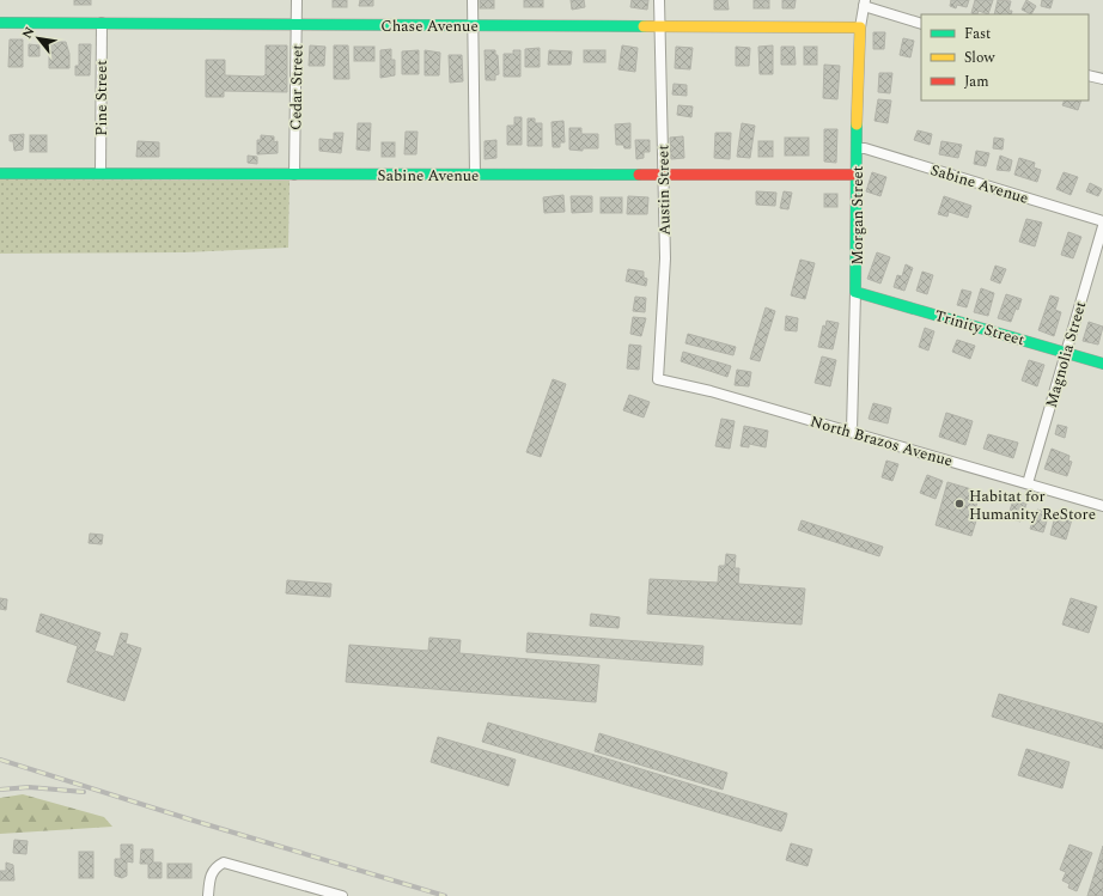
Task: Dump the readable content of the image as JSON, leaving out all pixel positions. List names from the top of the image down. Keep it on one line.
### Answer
{"streets":{"street":["Chase Avenue","Cedar Street","Pine Street","Sabine Avenue","Austin Street","Morgan Street","Trinity Street","Magnolia Street","North Brazos Avenue"]},"crossings":[["Chase Avenue","Cedar Street"],["Chase Avenue","Pine Street"],["Chase Avenue","Austin Street"],["Chase Avenue","Morgan Street"],["Cedar Street","Sabine Avenue"],["Pine Street","Sabine Avenue"],["Sabine Avenue","Austin Street"],["Sabine Avenue","Morgan Street"],["Austin Street","North Brazos Avenue"],["Morgan Street","Trinity Street"],["Morgan Street","North Brazos Avenue"],["Trinity Street","Magnolia Street"],["Magnolia Street","North Brazos Avenue"]],"places":["Habitat for Humanity ReStore"],"legend":["Fast","Slow","Jam"],"north":"top left"}
